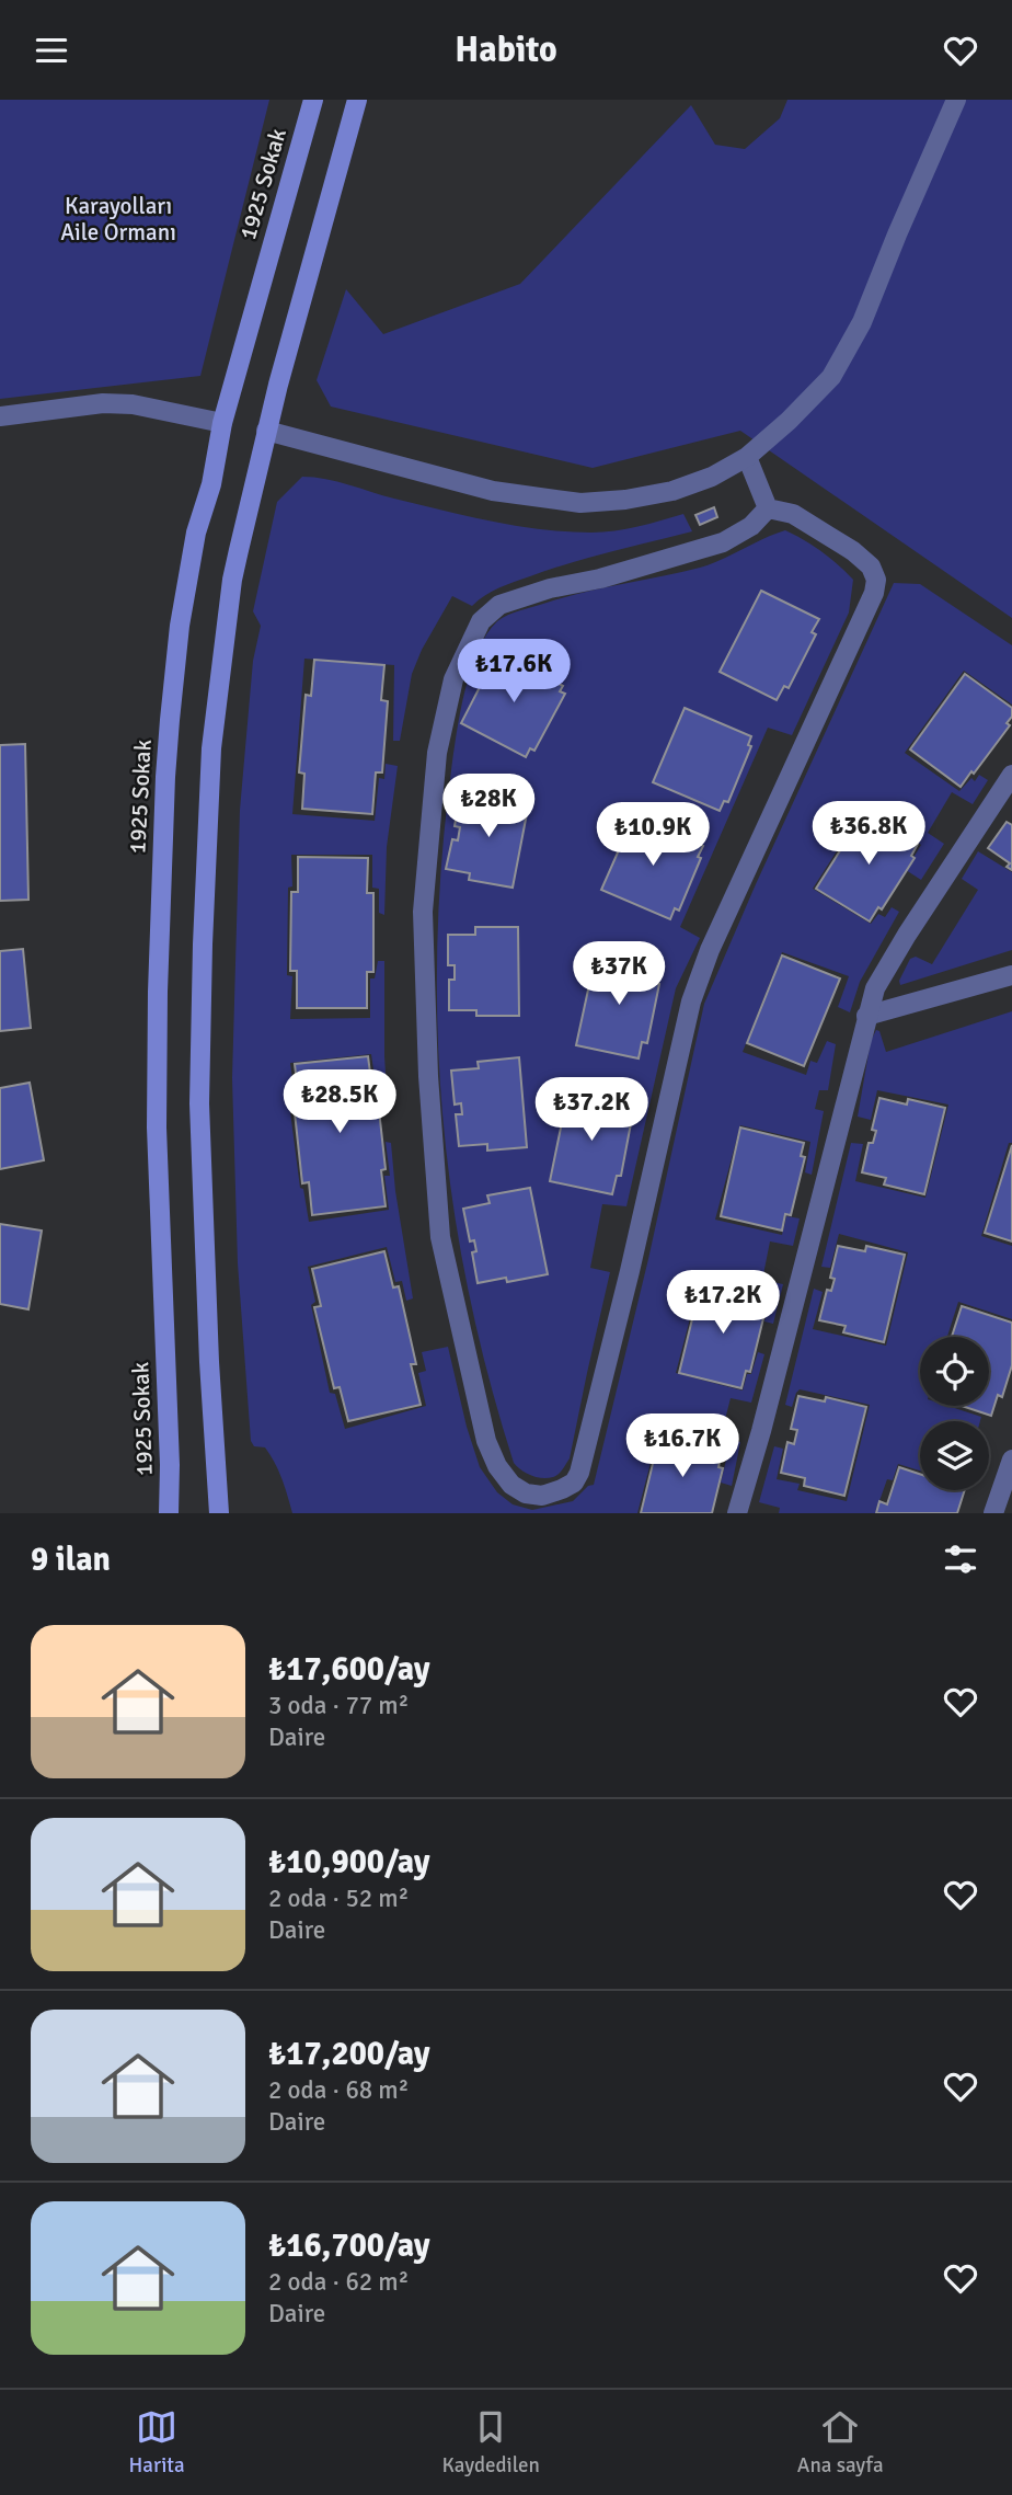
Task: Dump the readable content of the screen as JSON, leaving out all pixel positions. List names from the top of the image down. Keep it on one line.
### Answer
{"streets":{"main road":["1925 Sokak"]},"parks":["Karayolları Aile Ormanı"],"page":{"header":"Habito","price":["₺17.6K","₺28K","₺36.8K","₺10.9K","₺37K","₺28.5K","₺37.2K","₺17.2K","₺16.7K"],"heading":"9 ilan","list":[{"name":"₺17,600/ay","note":"3 oda · 77 m² · Daire"},{"name":"₺10,900/ay","note":"2 oda · 52 m² · Daire"},{"name":"₺17,200/ay","note":"2 oda · 68 m² · Daire"},{"name":"₺16,700/ay","note":"2 oda · 62 m² · Daire"}],"tabs":["Harita","Kaydedilen","Ana sayfa"]}}
